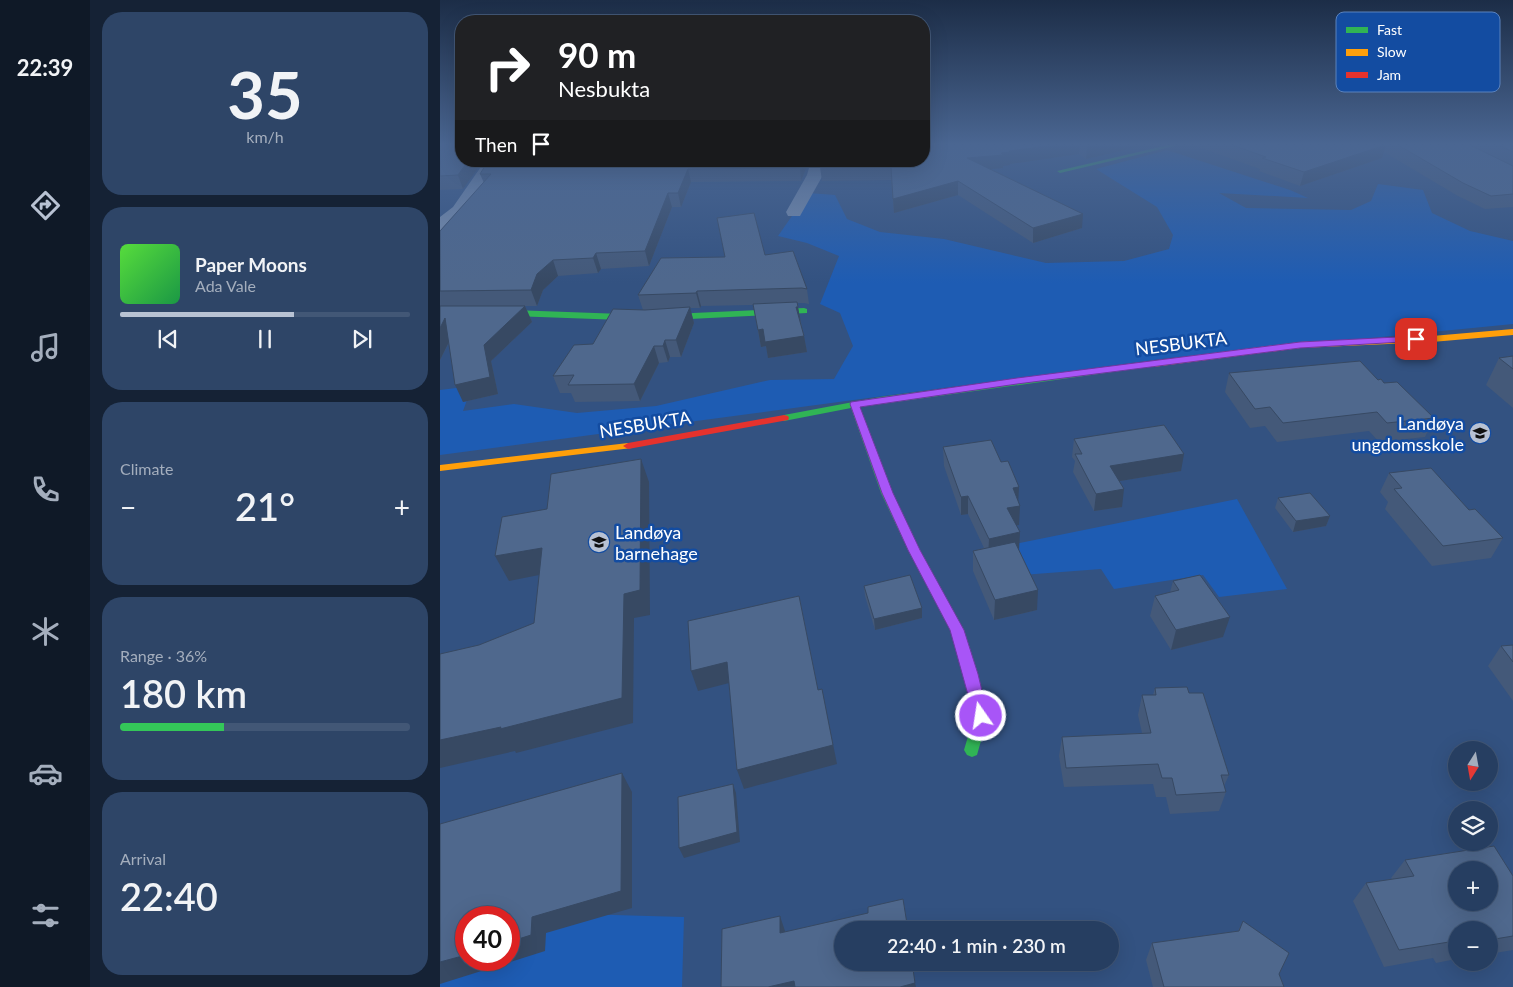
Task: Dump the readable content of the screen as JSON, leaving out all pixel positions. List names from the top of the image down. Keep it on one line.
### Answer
{"streets":{"street":["NESBUKTA"]},"places":{"school or university":["Landøya ungdomsskole","Landøya barnehage"]},"legend":["Fast","Slow","Jam"],"north":"bottom","page":{"tabs":"22:39","tile":[["35","km/h"],"Climate",["Range · 36%","180 km"],["Arrival","22:40"]],"turn":["90 m","Nesbukta"],"then":"Then","song":["Paper Moons","Ada Vale"],"heat":["−","21°","+"],"map_buttons":["+","−"],"limit":"40","trip":"22:40 · 1 min · 230 m"}}
